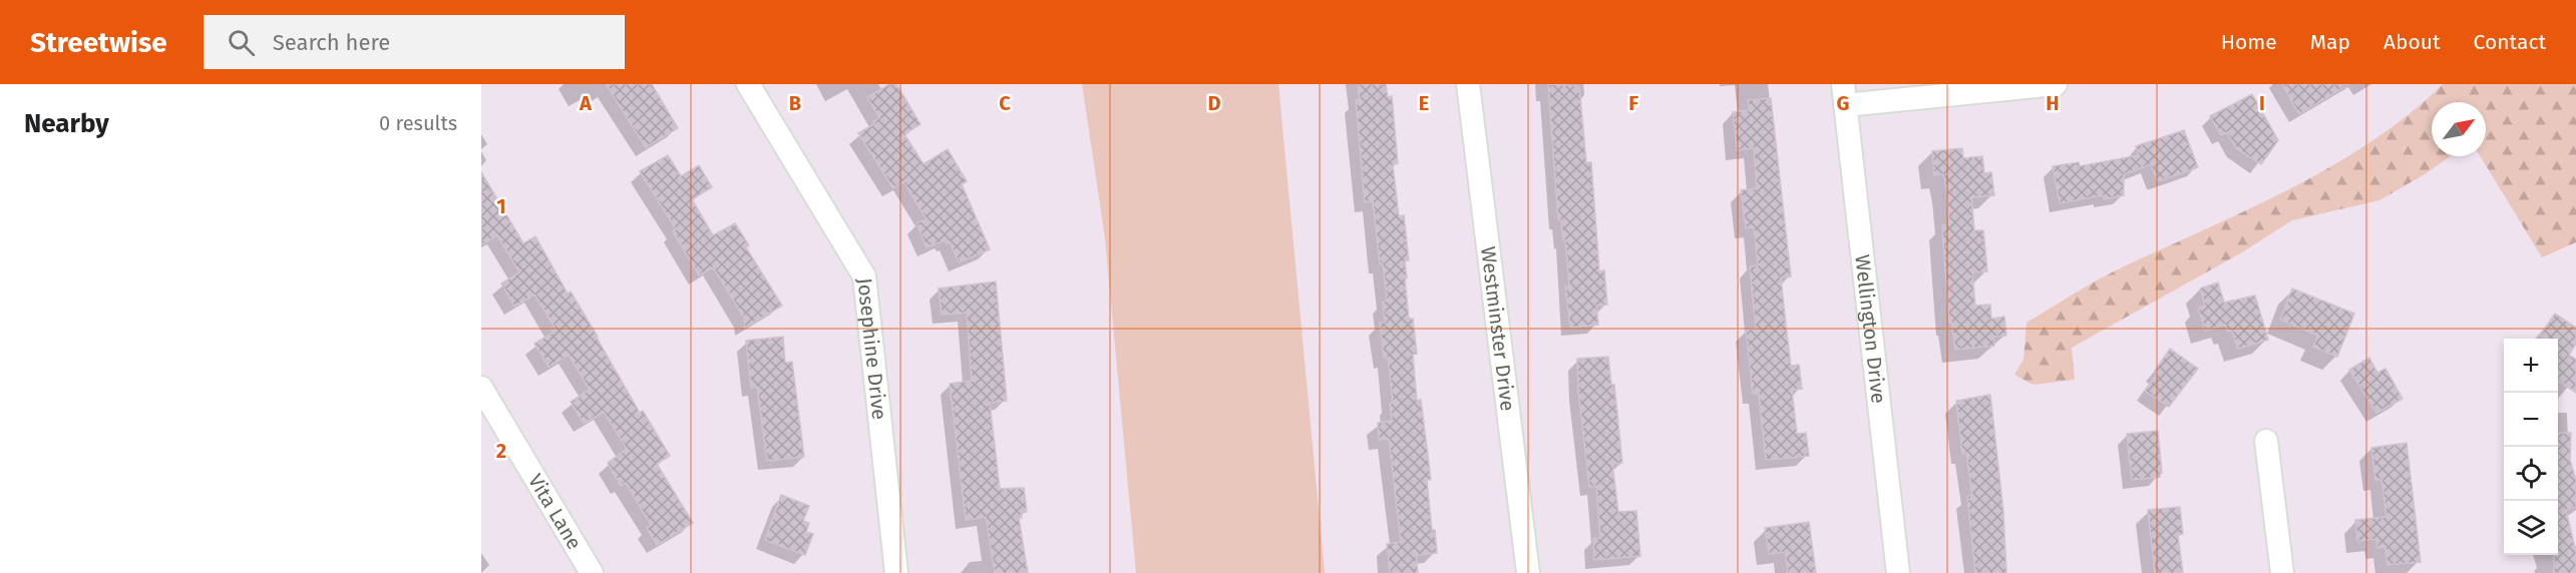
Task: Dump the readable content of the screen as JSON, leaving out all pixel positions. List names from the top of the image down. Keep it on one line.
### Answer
{"streets":{"street":["Westminster Drive","Wellington Drive","Josephine Drive","Vita Lane"]},"north":"top right","page":{"header":"Streetwise","search":"Search here","nav":["Home","Map","About","Contact"],"heading":["Nearby","0 results"],"map_buttons":["+","−"]},"grid":{"columns":["A","B","C","D","E","F","G","H","I"],"rows":["1","2"]}}
